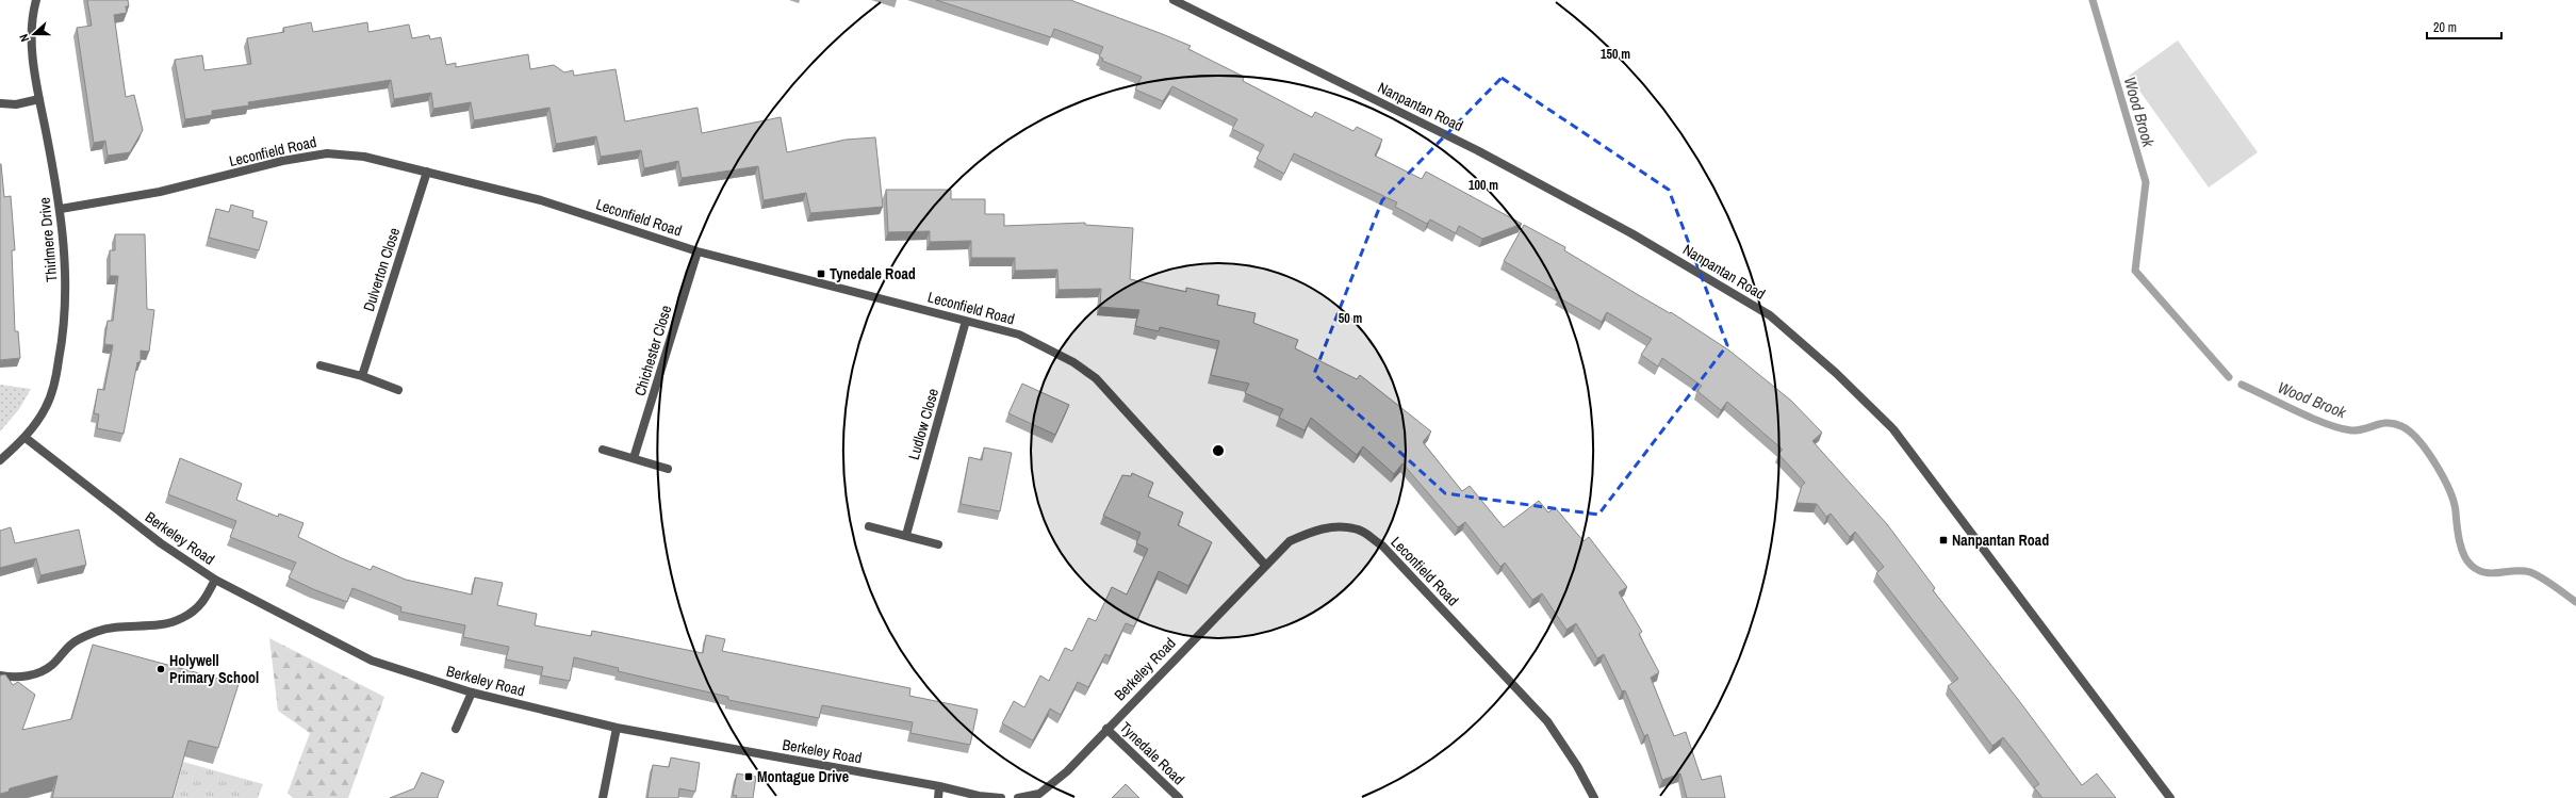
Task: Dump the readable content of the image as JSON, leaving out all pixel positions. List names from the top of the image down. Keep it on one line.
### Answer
{"streets":{"street":["Nanpantan Road","Leconfield Road","Thirlmere Drive","Dulverton Close","Chichester Close","Ludlow Close","Berkeley Road","Tynedale Road"]},"crossings":[["Leconfield Road","Thirlmere Drive"],["Leconfield Road","Dulverton Close"],["Leconfield Road","Chichester Close"],["Leconfield Road","Ludlow Close"],["Leconfield Road","Berkeley Road"],["Thirlmere Drive","Berkeley Road"],["Berkeley Road","Tynedale Road"]],"water":["Wood Brook"],"places":{"transit":["Tynedale Road","Nanpantan Road","Montague Drive"],"other":["Holywell Primary School"]},"scale_bar":"20 m","north":"left","rings":["150 m","100 m","50 m"]}
